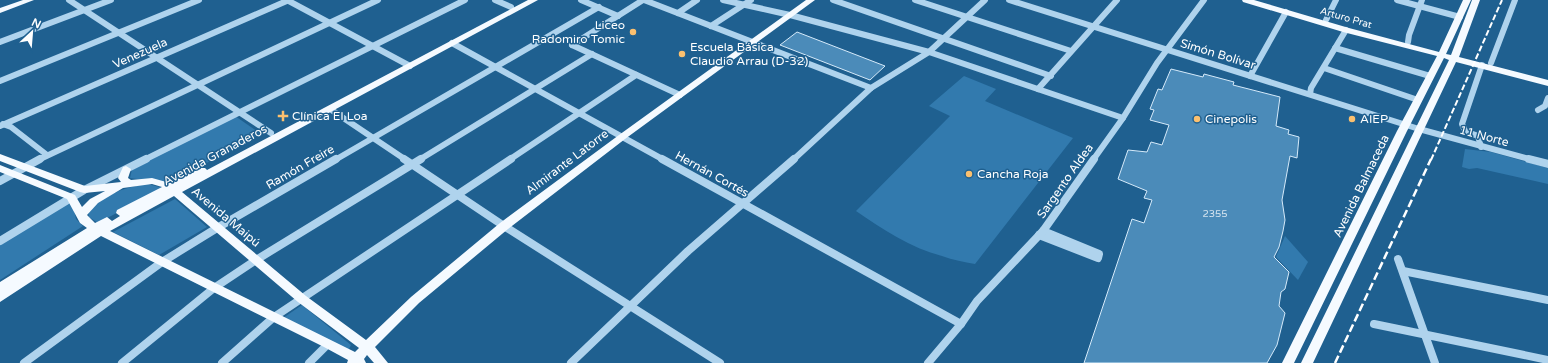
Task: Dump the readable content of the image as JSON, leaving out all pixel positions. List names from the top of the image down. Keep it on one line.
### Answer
{"streets":{"main road":["Arturo Prat","Avenida Granaderos","Almirante Latorre","Avenida Balmaceda","Avenida Maipú"],"street":["Venezuela","Simón Bolívar","11 Norte","Ramón Freire","Hernán Cortés","Sargento Aldea"]},"crossings":[["Arturo Prat","Avenida Balmaceda"],["Simón Bolívar","11 Norte"],["Simón Bolívar","Sargento Aldea"],["Simón Bolívar","Avenida Balmaceda"],["Avenida Granaderos","Hernán Cortés"],["Avenida Granaderos","Avenida Maipú"],["Almirante Latorre","Hernán Cortés"],["Almirante Latorre","Avenida Maipú"],["Ramón Freire","Hernán Cortés"],["Ramón Freire","Avenida Maipú"],["Hernán Cortés","Sargento Aldea"]],"places":{"other":["Liceo Radomiro Tomic","Escuela Básica Claudio Arrau (D-32)","Cinepolis","AIEP","Cancha Roja"],"health":["Clínica El Loa"]},"house_numbers":["2355"],"north":"top right"}
